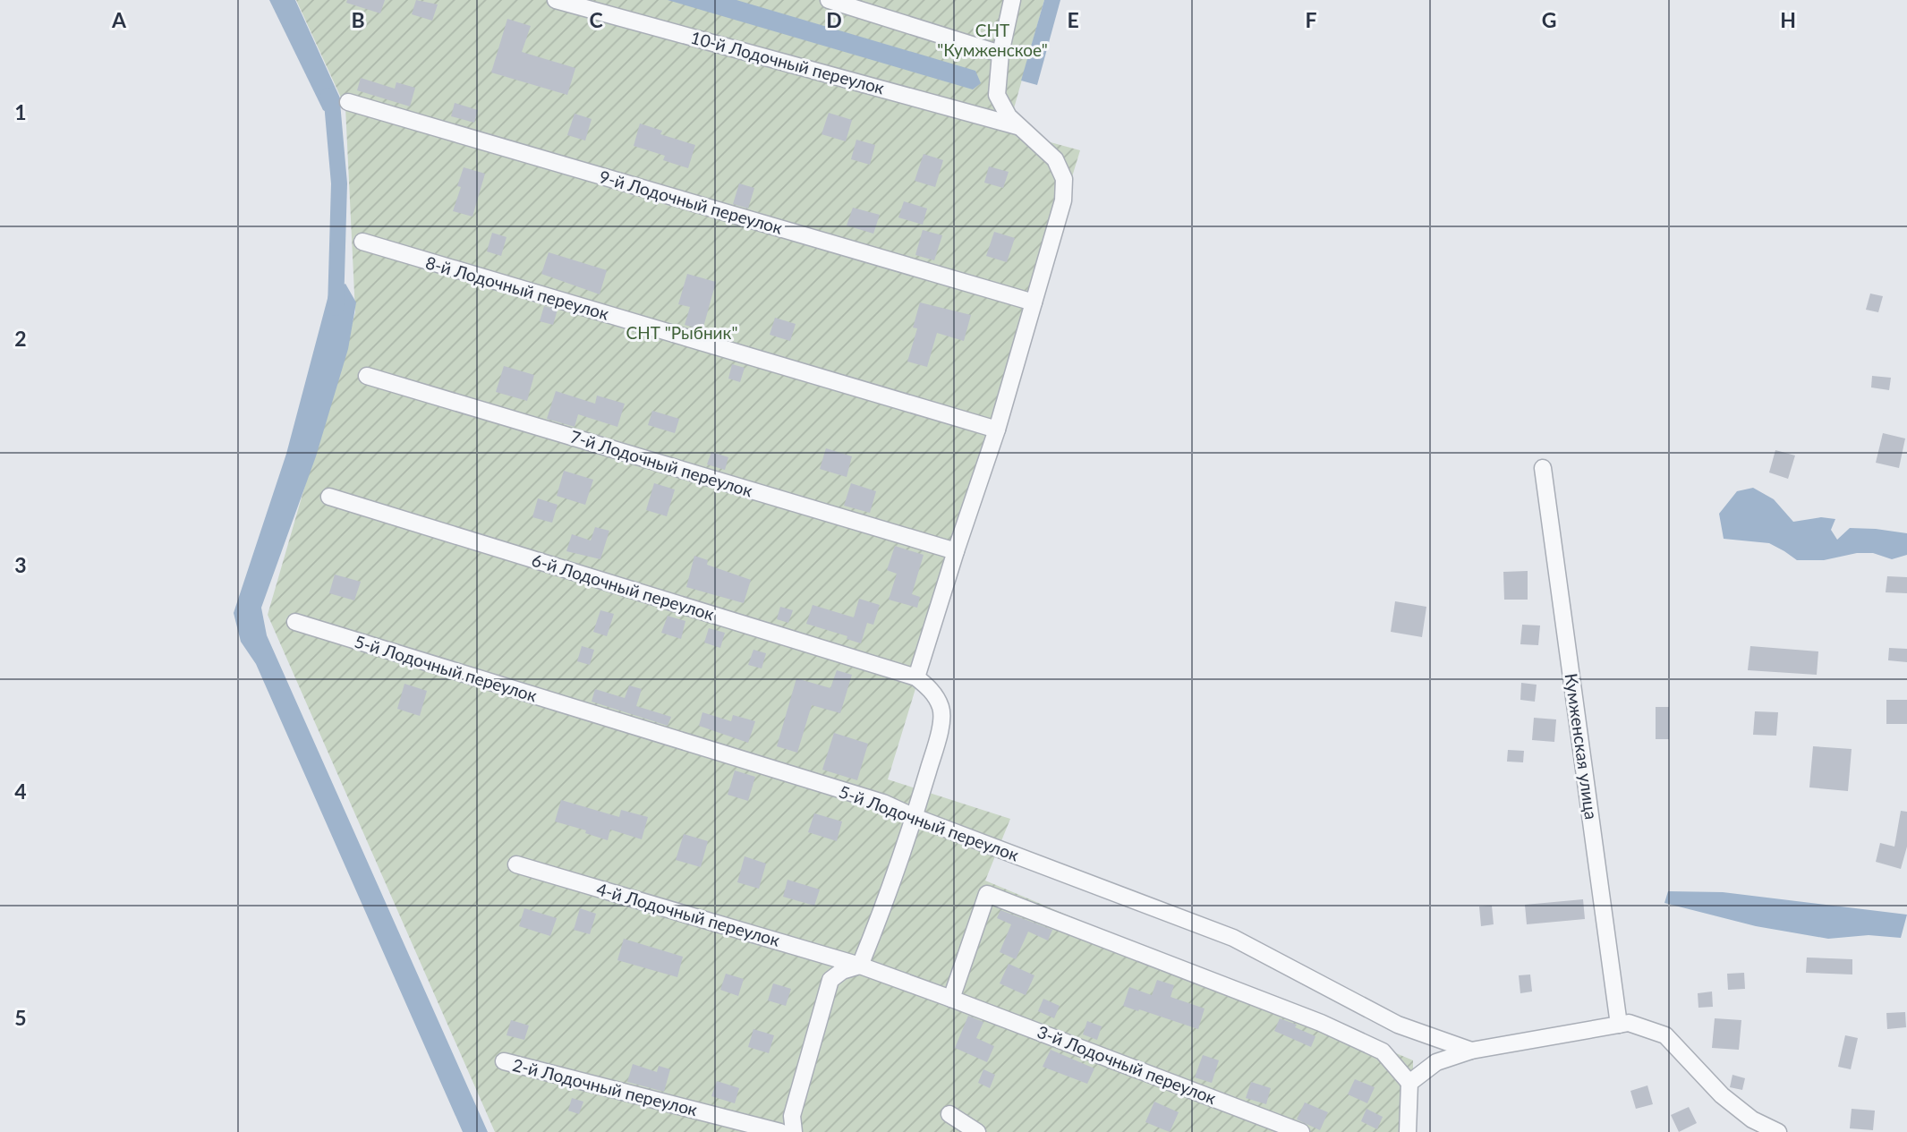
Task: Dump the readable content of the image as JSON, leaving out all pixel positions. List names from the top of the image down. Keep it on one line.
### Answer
{"streets":{"street":["10-й Лодочный переулок","9-й Лодочный переулок","8-й Лодочный переулок","7-й Лодочный переулок","6-й Лодочный переулок","5-й Лодочный переулок","Кумженская улица","4-й Лодочный переулок","3-й Лодочный переулок","2-й Лодочный переулок"]},"crossings":[["4-й Лодочный переулок","3-й Лодочный переулок"]],"parks":["СНТ \"Кумженское\"","СНТ \"Рыбник\""],"grid":{"columns":["A","B","C","D","E","F","G","H"],"rows":["1","2","3","4","5"]}}
